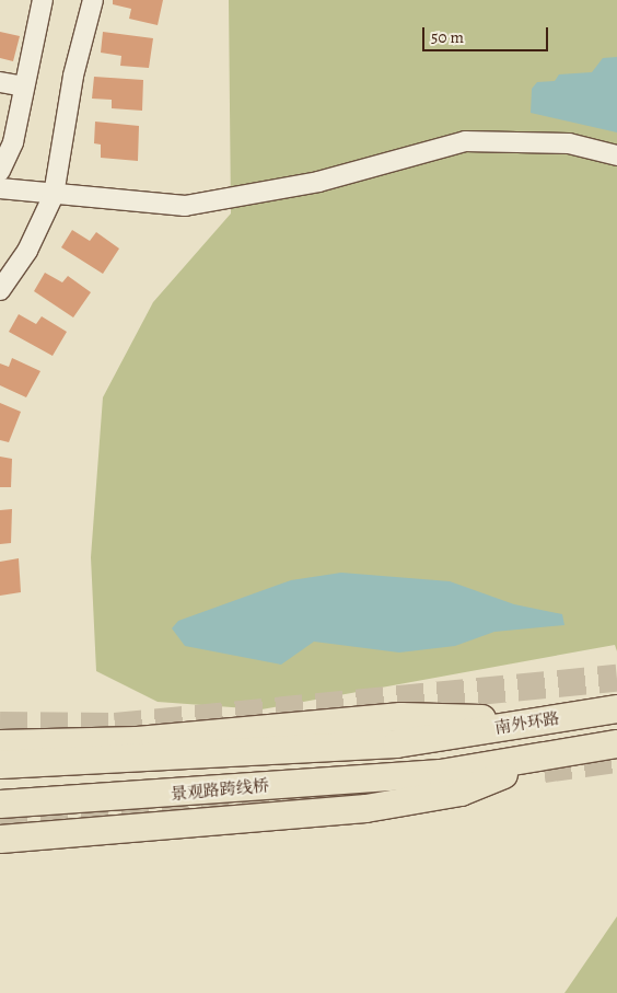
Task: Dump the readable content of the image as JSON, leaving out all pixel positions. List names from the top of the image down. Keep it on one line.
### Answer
{"streets":{"highway":["南外环路","景观路跨线桥"]},"crossings":[["南外环路","景观路跨线桥"]],"scale_bar":"50 m"}
